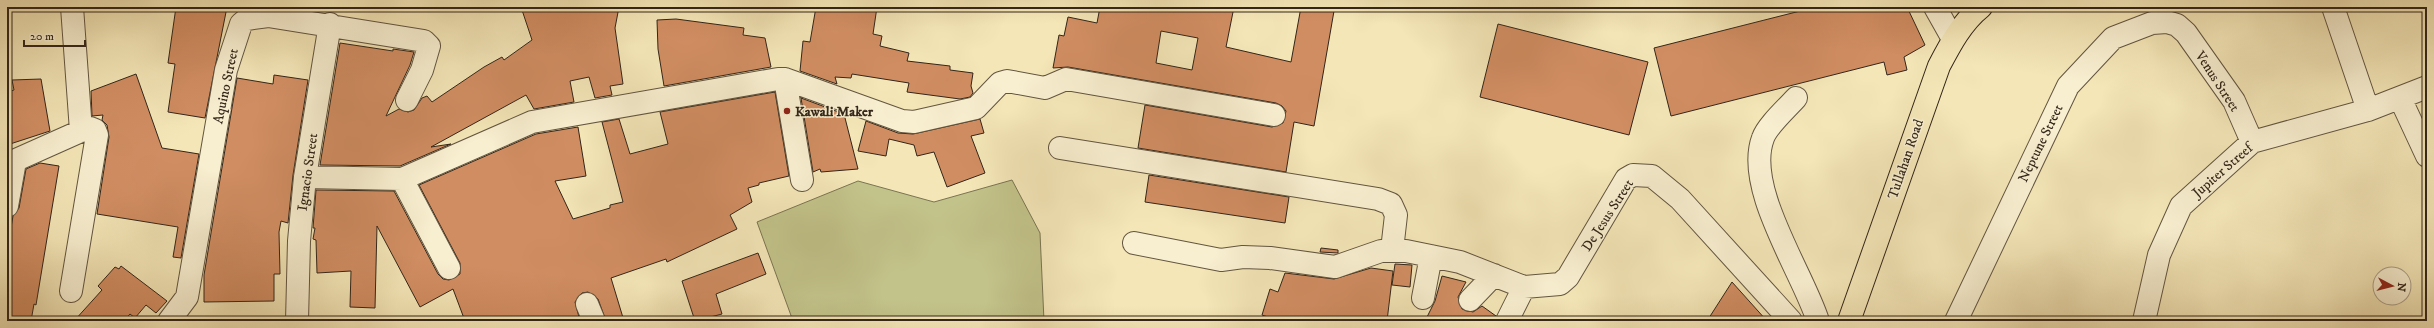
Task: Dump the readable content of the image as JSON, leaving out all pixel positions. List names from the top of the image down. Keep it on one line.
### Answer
{"streets":{"main road":["Tullahan Road"],"street":["Venus Street","Aquino Street","Neptune Street","Jupiter Streef","Ignacio Street","De Jesus Street"]},"crossings":[["Venus Street","Neptune Street"],["Venus Street","Jupiter Streef"],["Aquino Street","Ignacio Street"]],"places":["Kawali Maker"],"scale_bar":"20 m","north":"right"}
